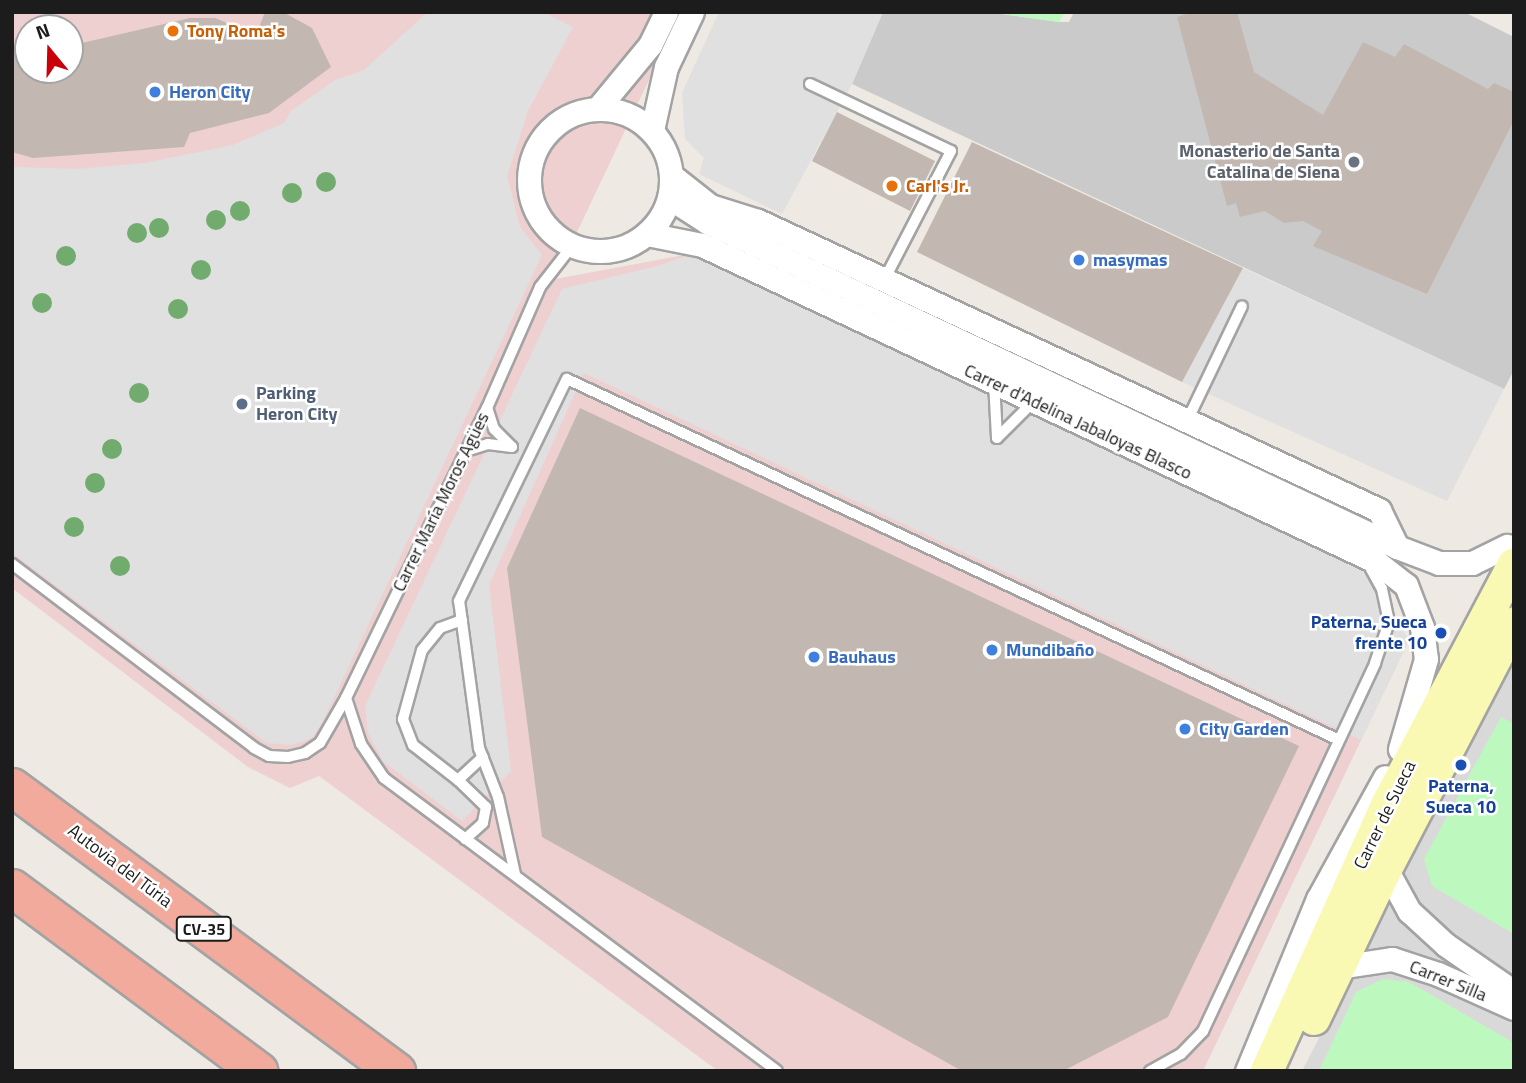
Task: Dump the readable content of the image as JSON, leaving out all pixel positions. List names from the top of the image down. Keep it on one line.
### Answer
{"streets":{"highway":["Autovia del Túria","CV-35"],"main road":["Carrer de Sueca"],"street":["Carrer d'Adelina Jabaloyas Blasco","Carrer Silla"],"lane":["Carrer María Moros Agües"]},"crossings":[["Carrer d'Adelina Jabaloyas Blasco","Carrer María Moros Agües"],["Carrer d'Adelina Jabaloyas Blasco","Carrer de Sueca"],["Carrer de Sueca","Carrer Silla"]],"places":["Tony Roma's","Heron City","Monasterio de Santa Catalina de Siena","Carl's Jr.","masymas","Parking Heron City","Paterna, Sueca frente 10","Mundibaño","Bauhaus","City Garden","Paterna, Sueca 10"],"north":"top"}
